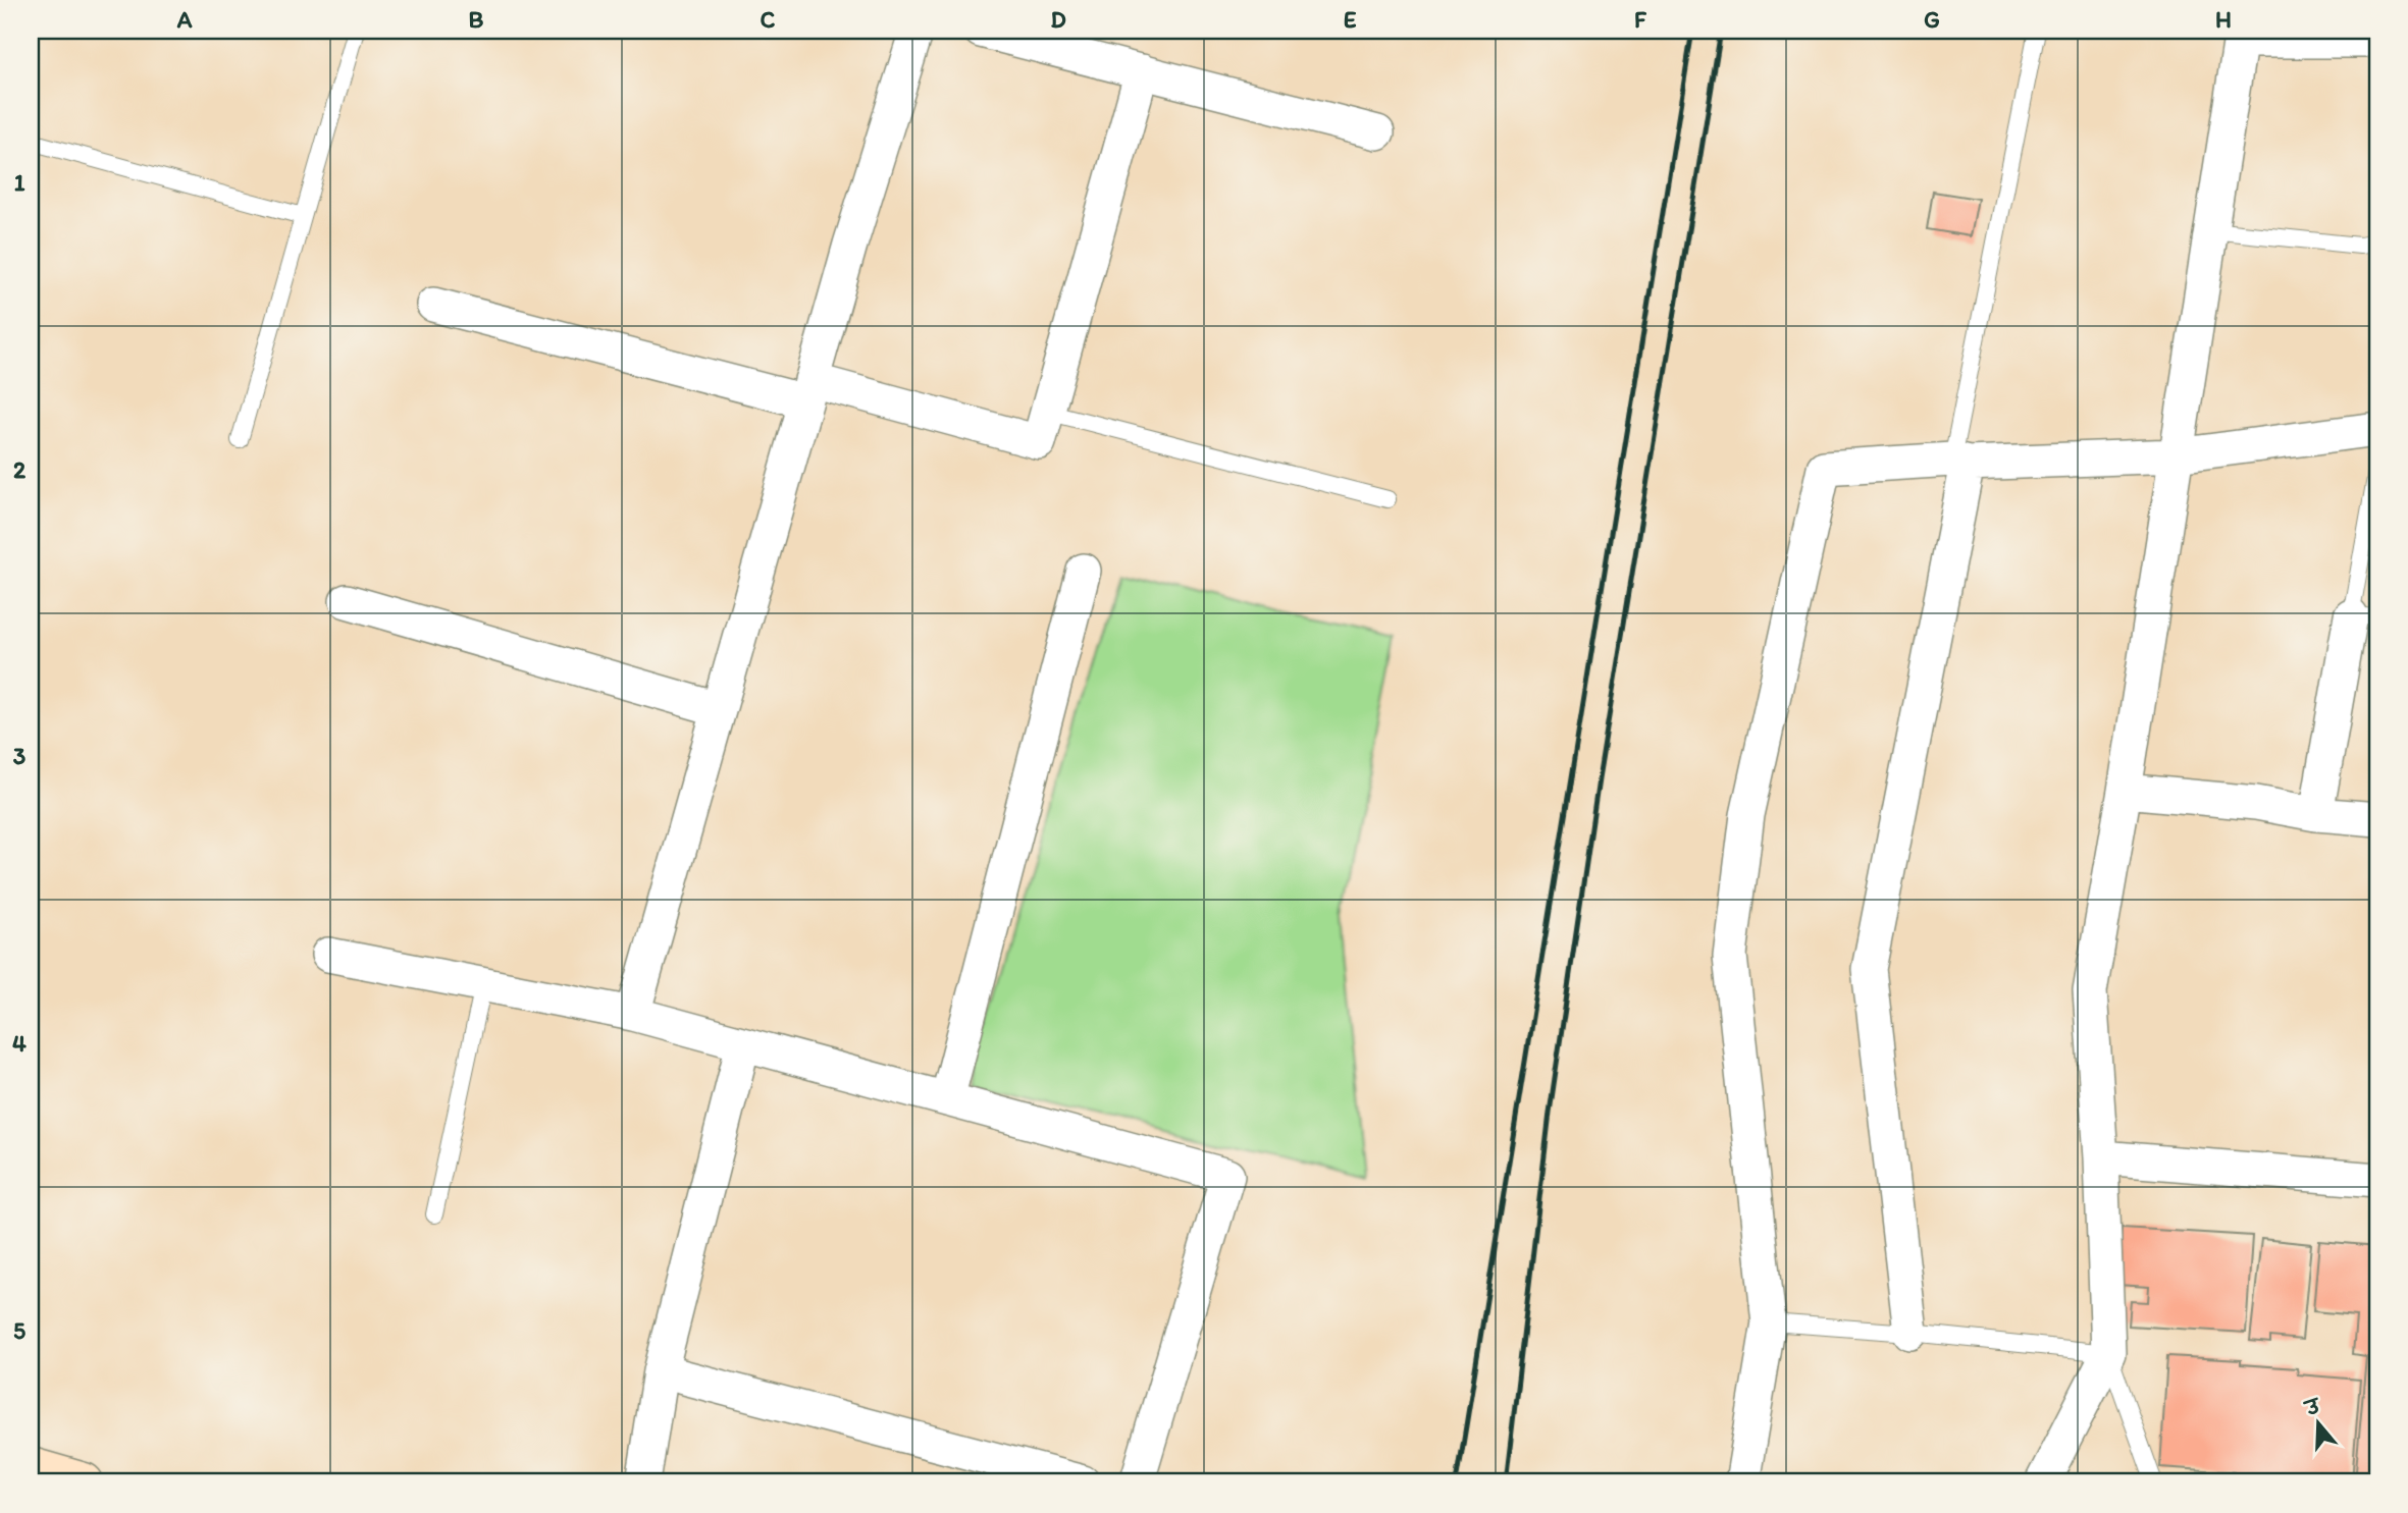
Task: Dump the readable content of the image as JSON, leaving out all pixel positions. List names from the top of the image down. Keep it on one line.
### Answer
{"north":"top","grid":{"columns":["A","B","C","D","E","F","G","H"],"rows":["1","2","3","4","5"]}}
